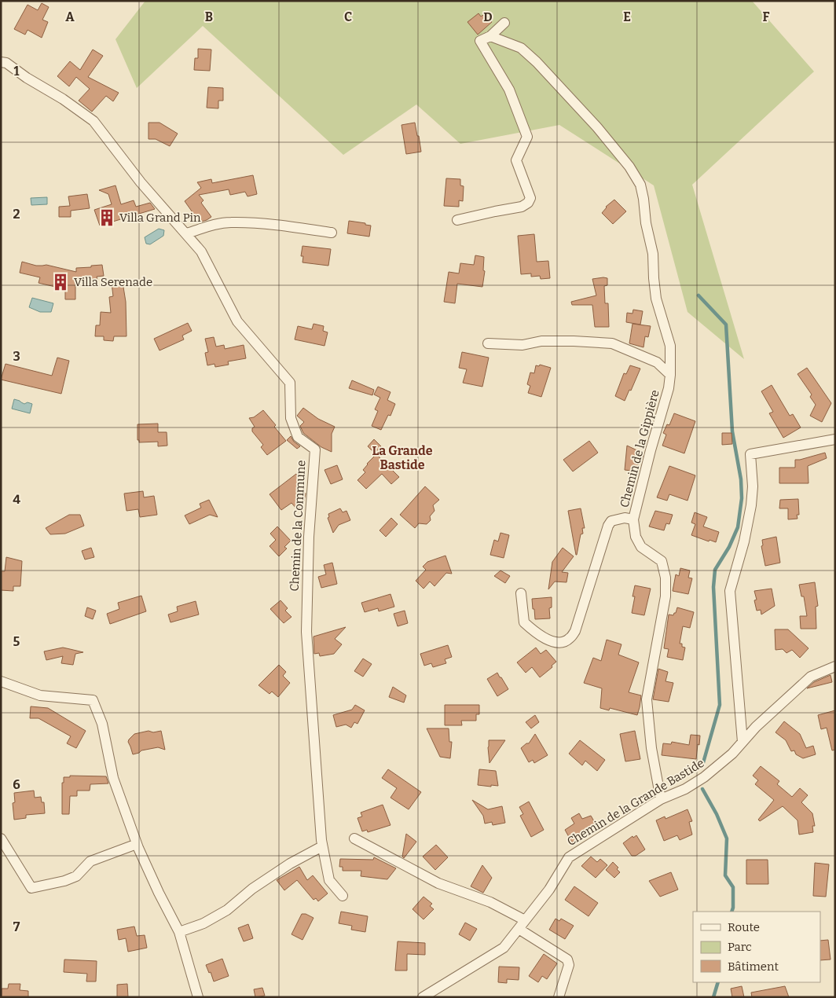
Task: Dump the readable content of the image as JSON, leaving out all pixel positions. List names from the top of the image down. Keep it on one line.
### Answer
{"streets":{"street":["Chemin de la Gippière","Chemin de la Commune","Chemin de la Grande Bastide"]},"crossings":[["Chemin de la Gippière","Chemin de la Grande Bastide"]],"districts":["La Grande Bastide"],"places":{"building":["Villa Grand Pin","Villa Serenade"]},"legend":["Route","Parc","Bâtiment"],"grid":{"columns":["A","B","C","D","E","F"],"rows":["1","2","3","4","5","6","7"]}}
